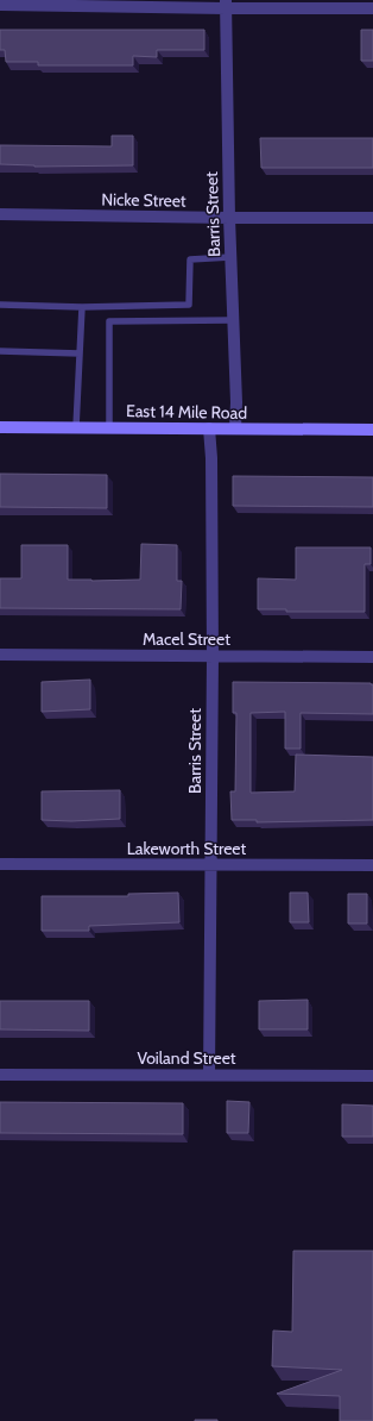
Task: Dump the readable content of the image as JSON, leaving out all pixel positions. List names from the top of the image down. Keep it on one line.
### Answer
{"streets":{"main road":["East 14 Mile Road"],"street":["Nicke Street","Barris Street","Macel Street","Lakeworth Street","Voiland Street"]},"crossings":[["Nicke Street","Barris Street"],["Barris Street","East 14 Mile Road"],["Barris Street","Macel Street"],["Barris Street","Lakeworth Street"],["Barris Street","Voiland Street"]]}
